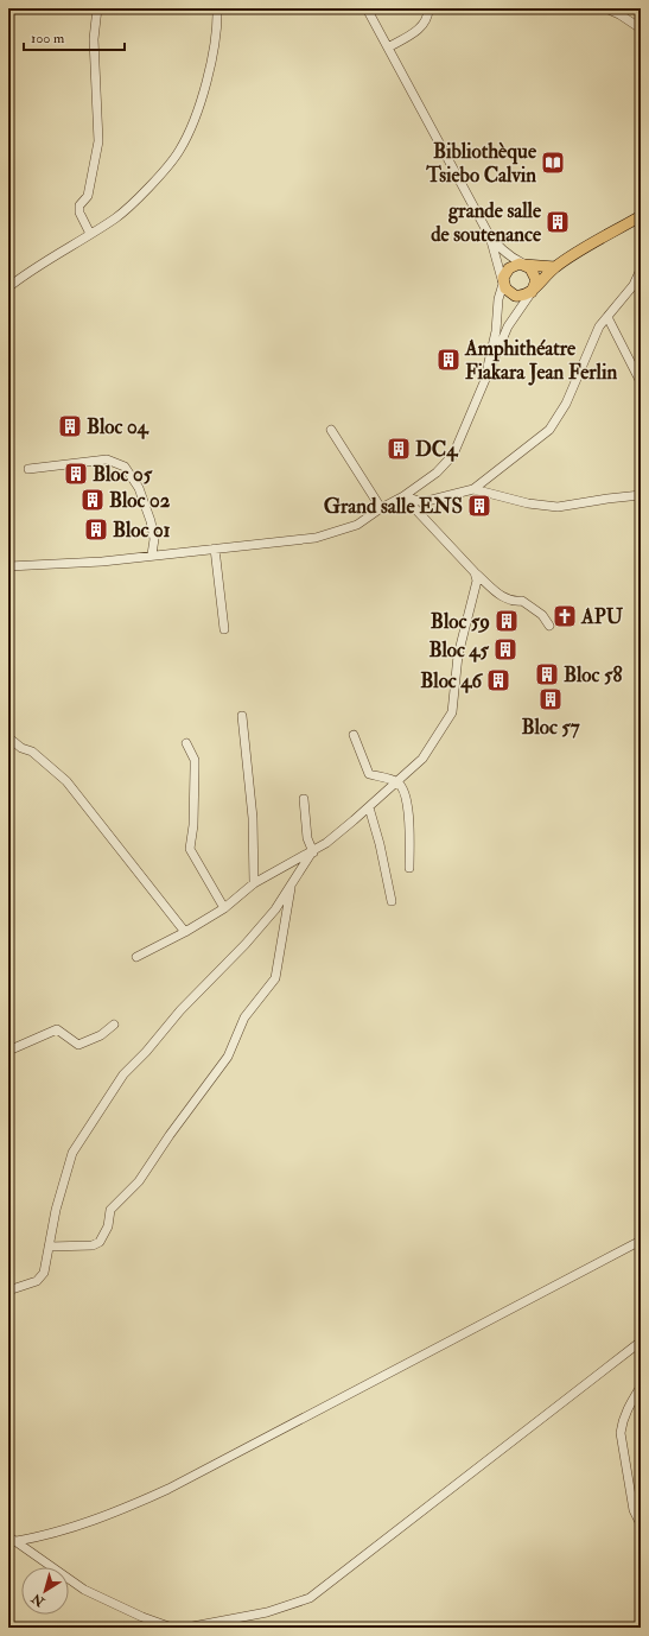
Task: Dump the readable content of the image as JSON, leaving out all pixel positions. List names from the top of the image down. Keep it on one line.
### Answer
{"places":{"library":["Bibliothèque Tsiebo Calvin"],"building":["grande salle de soutenance","Amphithéatre Fiakara Jean Ferlin","Bloc 04","DC4","Bloc 05","Bloc 02","Grand salle ENS","Bloc 01","Bloc 59","Bloc 45","Bloc 58","Bloc 46","Bloc 57"],"church":["APU"]},"scale_bar":"100 m","north":"bottom left"}
